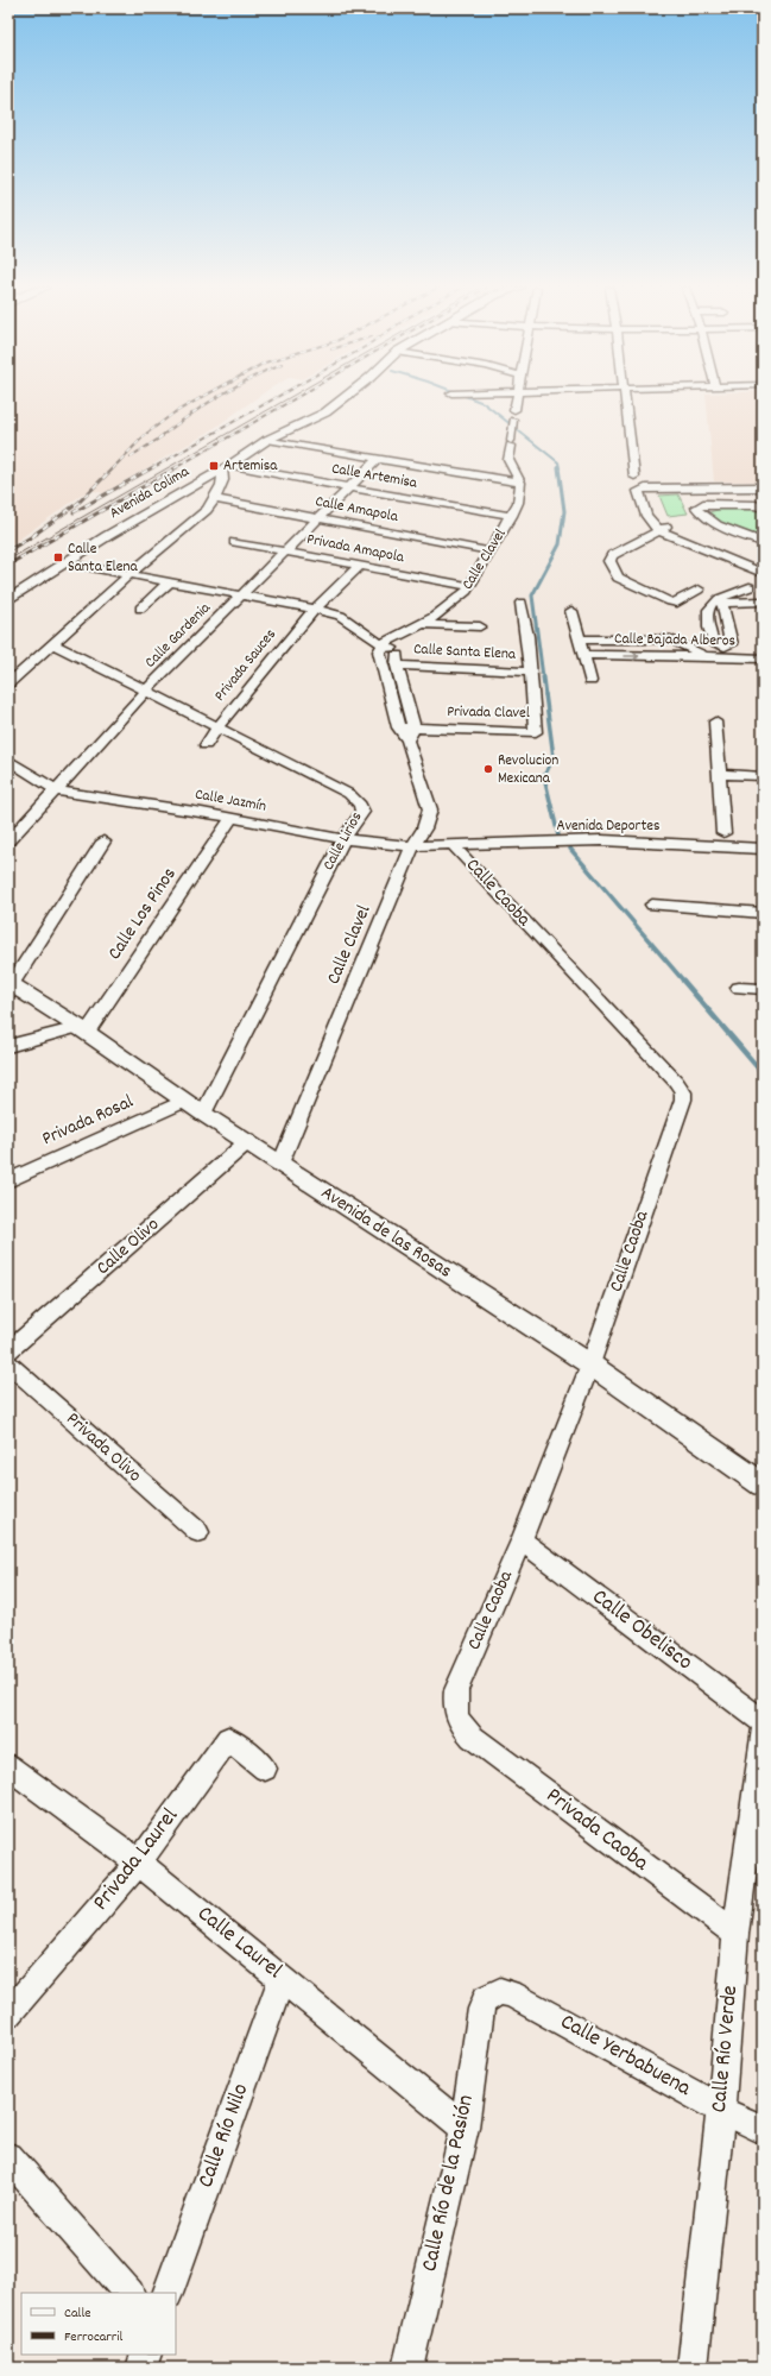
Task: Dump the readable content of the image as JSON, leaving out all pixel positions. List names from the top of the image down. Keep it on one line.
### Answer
{"streets":{"street":["Calle Artemisa","Avenida Colima","Calle Amapola","Privada Amapola","Calle Clavel","Calle Gardenia","Calle Bajada Alberos","Calle Santa Elena","Privada Sauces","Privada Clavel","Calle Jazmín","Avenida Deportes","Calle Lirios","Calle Caoba","Calle Los Pinos","Privada Rosal","Avenida de las Rosas","Calle Olivo","Privada Olivo","Calle Obelisco","Privada Caoba","Privada Laurel","Calle Laurel","Calle Río Verde","Calle Yerbabuena","Calle Río Nilo","Calle Río de la Pasión"]},"crossings":[["Calle Artemisa","Avenida Colima"],["Calle Artemisa","Calle Clavel"],["Calle Artemisa","Calle Gardenia"],["Calle Amapola","Calle Clavel"],["Calle Amapola","Calle Gardenia"],["Privada Amapola","Calle Clavel"],["Privada Amapola","Calle Gardenia"],["Privada Amapola","Privada Sauces"],["Calle Clavel","Privada Clavel"],["Calle Clavel","Calle Jazmín"],["Calle Clavel","Avenida de las Rosas"],["Calle Gardenia","Calle Jazmín"],["Calle Gardenia","Calle Lirios"],["Calle Santa Elena","Privada Clavel"],["Privada Sauces","Calle Lirios"],["Calle Jazmín","Avenida Deportes"],["Calle Jazmín","Calle Lirios"],["Calle Jazmín","Calle Caoba"],["Calle Jazmín","Calle Los Pinos"],["Avenida Deportes","Calle Caoba"],["Calle Lirios","Avenida de las Rosas"],["Calle Caoba","Avenida de las Rosas"],["Calle Caoba","Calle Obelisco"],["Calle Caoba","Privada Caoba"],["Calle Los Pinos","Avenida de las Rosas"],["Privada Rosal","Avenida de las Rosas"],["Avenida de las Rosas","Calle Olivo"],["Privada Caoba","Calle Río Verde"],["Privada Laurel","Calle Laurel"],["Calle Laurel","Calle Río Nilo"],["Calle Laurel","Calle Río de la Pasión"],["Calle Río Verde","Calle Yerbabuena"],["Calle Yerbabuena","Calle Río de la Pasión"]],"places":{"transit":["Artemisa","Calle Santa Elena"],"other":["Revolucion Mexicana"]},"legend":["Calle","Ferrocarril"]}
